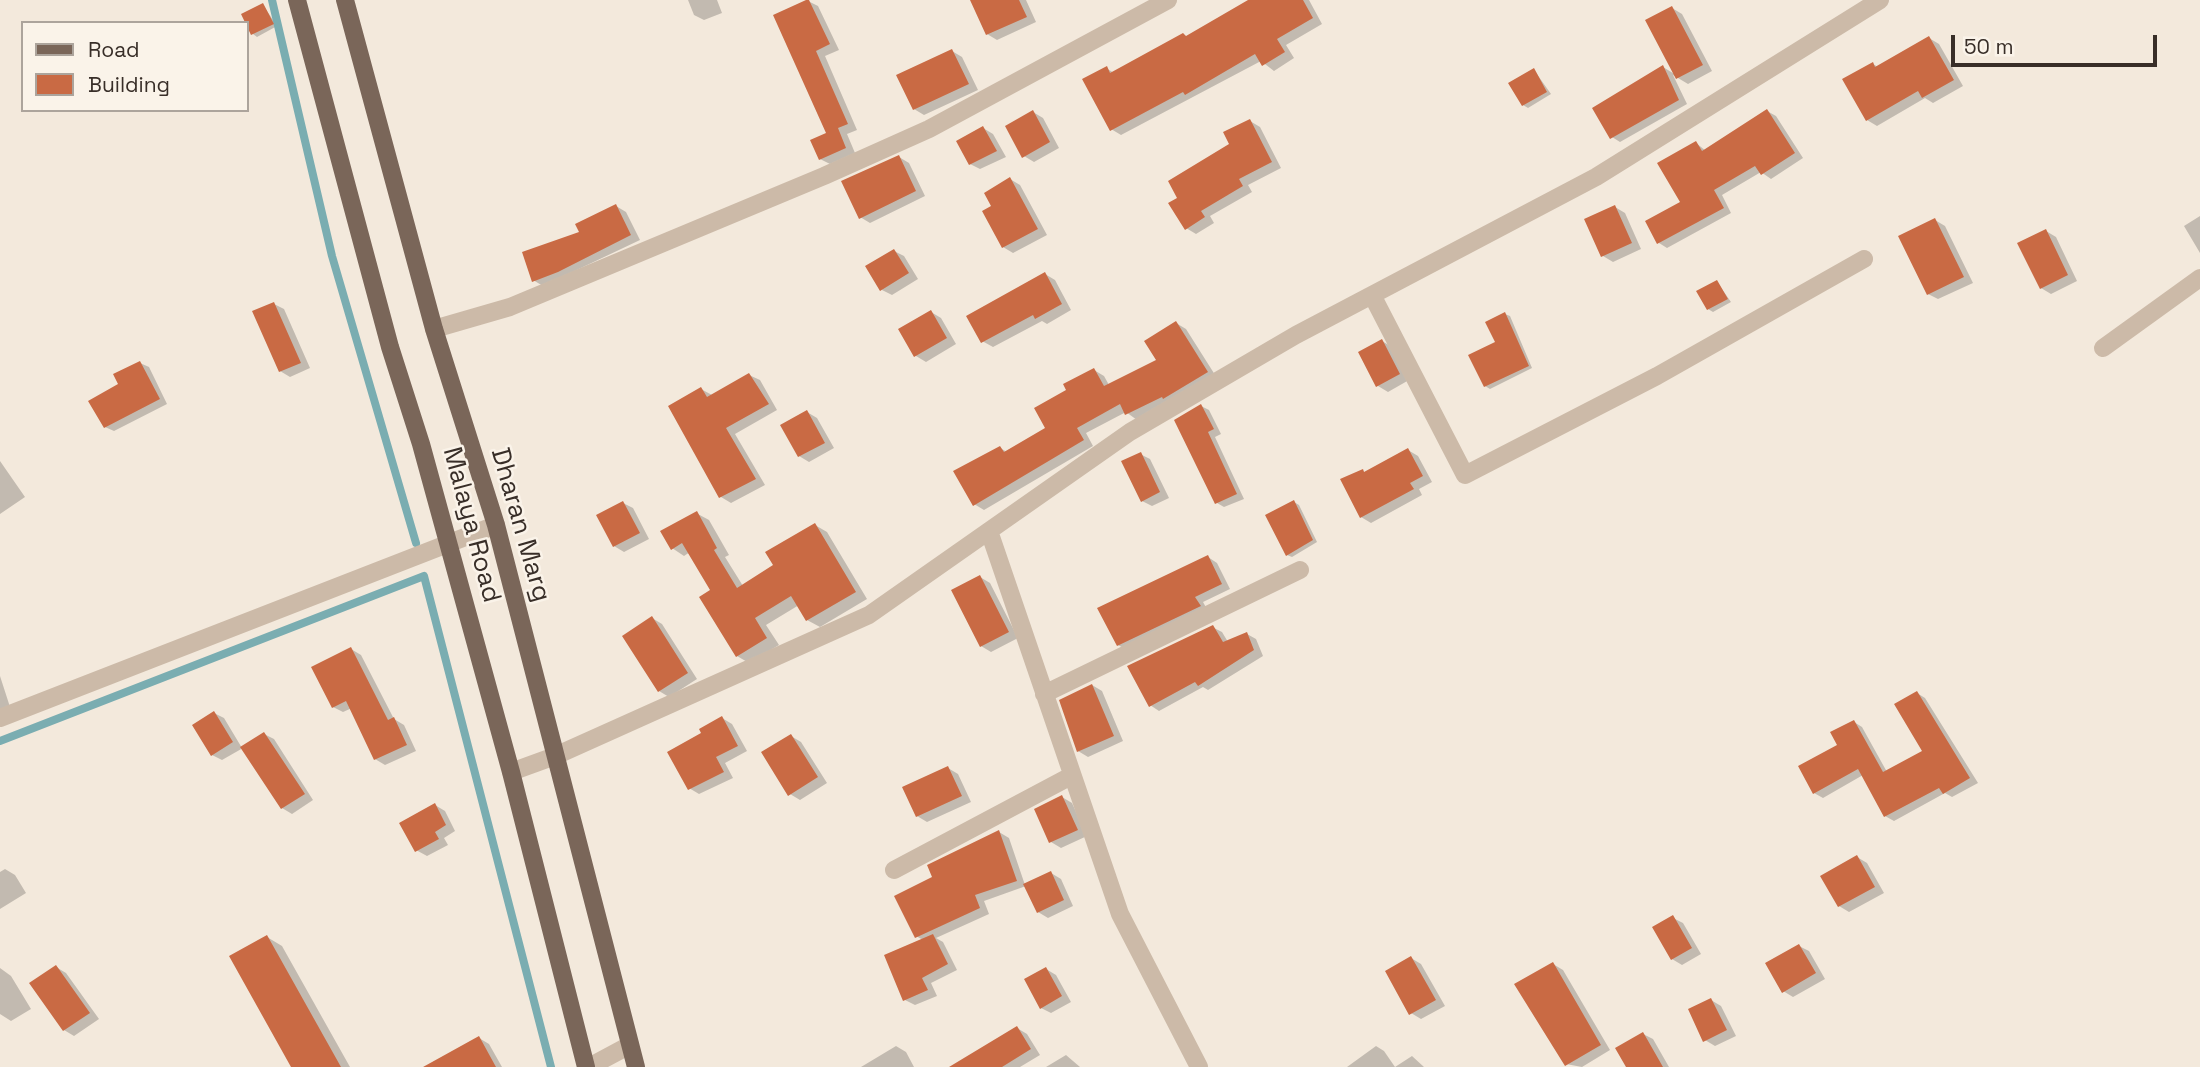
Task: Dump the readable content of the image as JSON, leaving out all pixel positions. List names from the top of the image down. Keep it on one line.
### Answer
{"streets":{"main road":["Malaya Road","Dharan Marg"]},"legend":["Road","Building"],"scale_bar":"50 m"}
